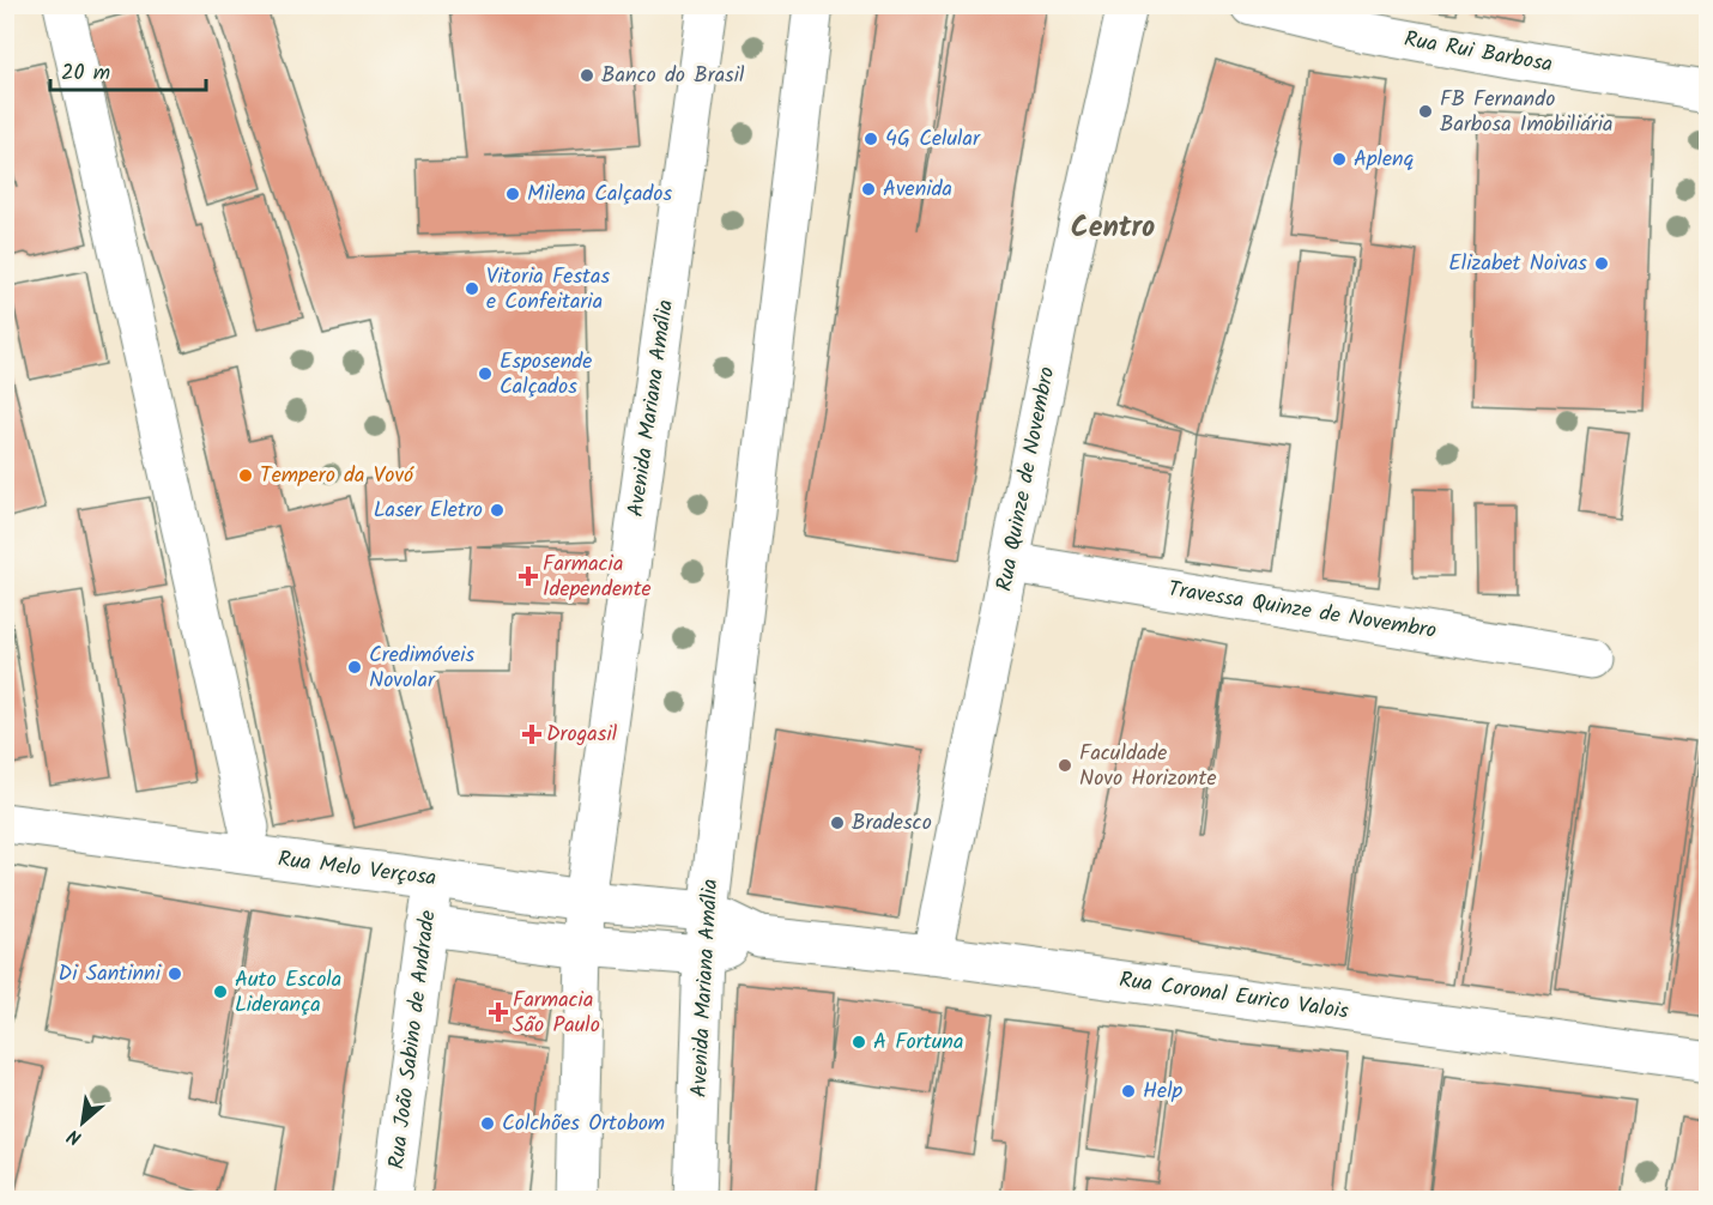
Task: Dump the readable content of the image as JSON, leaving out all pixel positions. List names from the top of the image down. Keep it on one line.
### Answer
{"streets":{"main road":["Rua Rui Barbosa","Avenida Mariana Amália","Rua Quinze de Novembro","Travessa Quinze de Novembro","Rua Melo Verçosa","Rua Coronal Eurico Valois","Rua João Sabino de Andrade"]},"crossings":[["Avenida Mariana Amália","Rua Melo Verçosa"],["Avenida Mariana Amália","Rua Coronal Eurico Valois"],["Rua Quinze de Novembro","Travessa Quinze de Novembro"],["Rua Quinze de Novembro","Rua Coronal Eurico Valois"],["Rua Melo Verçosa","Rua Coronal Eurico Valois"],["Rua Melo Verçosa","Rua João Sabino de Andrade"]],"districts":["Centro"],"places":{"other":["Banco do Brasil","FB Fernando Barbosa Imobiliária","4G Celular","Aplenq","Avenida","Milena Calçados","Elizabet Noivas","Vitoria Festas e Confeitaria","Esposende Calçados","Tempero da Vovó","Laser Eletro","Credimóveis Novolar","Faculdade Novo Horizonte","Bradesco","Di Santinni","Auto Escola Liderança","A Fortuna","Help","Colchões Ortobom"],"health":["Farmacia Idependente","Drogasil","Farmacia São Paulo"]},"scale_bar":"20 m","north":"bottom left"}
